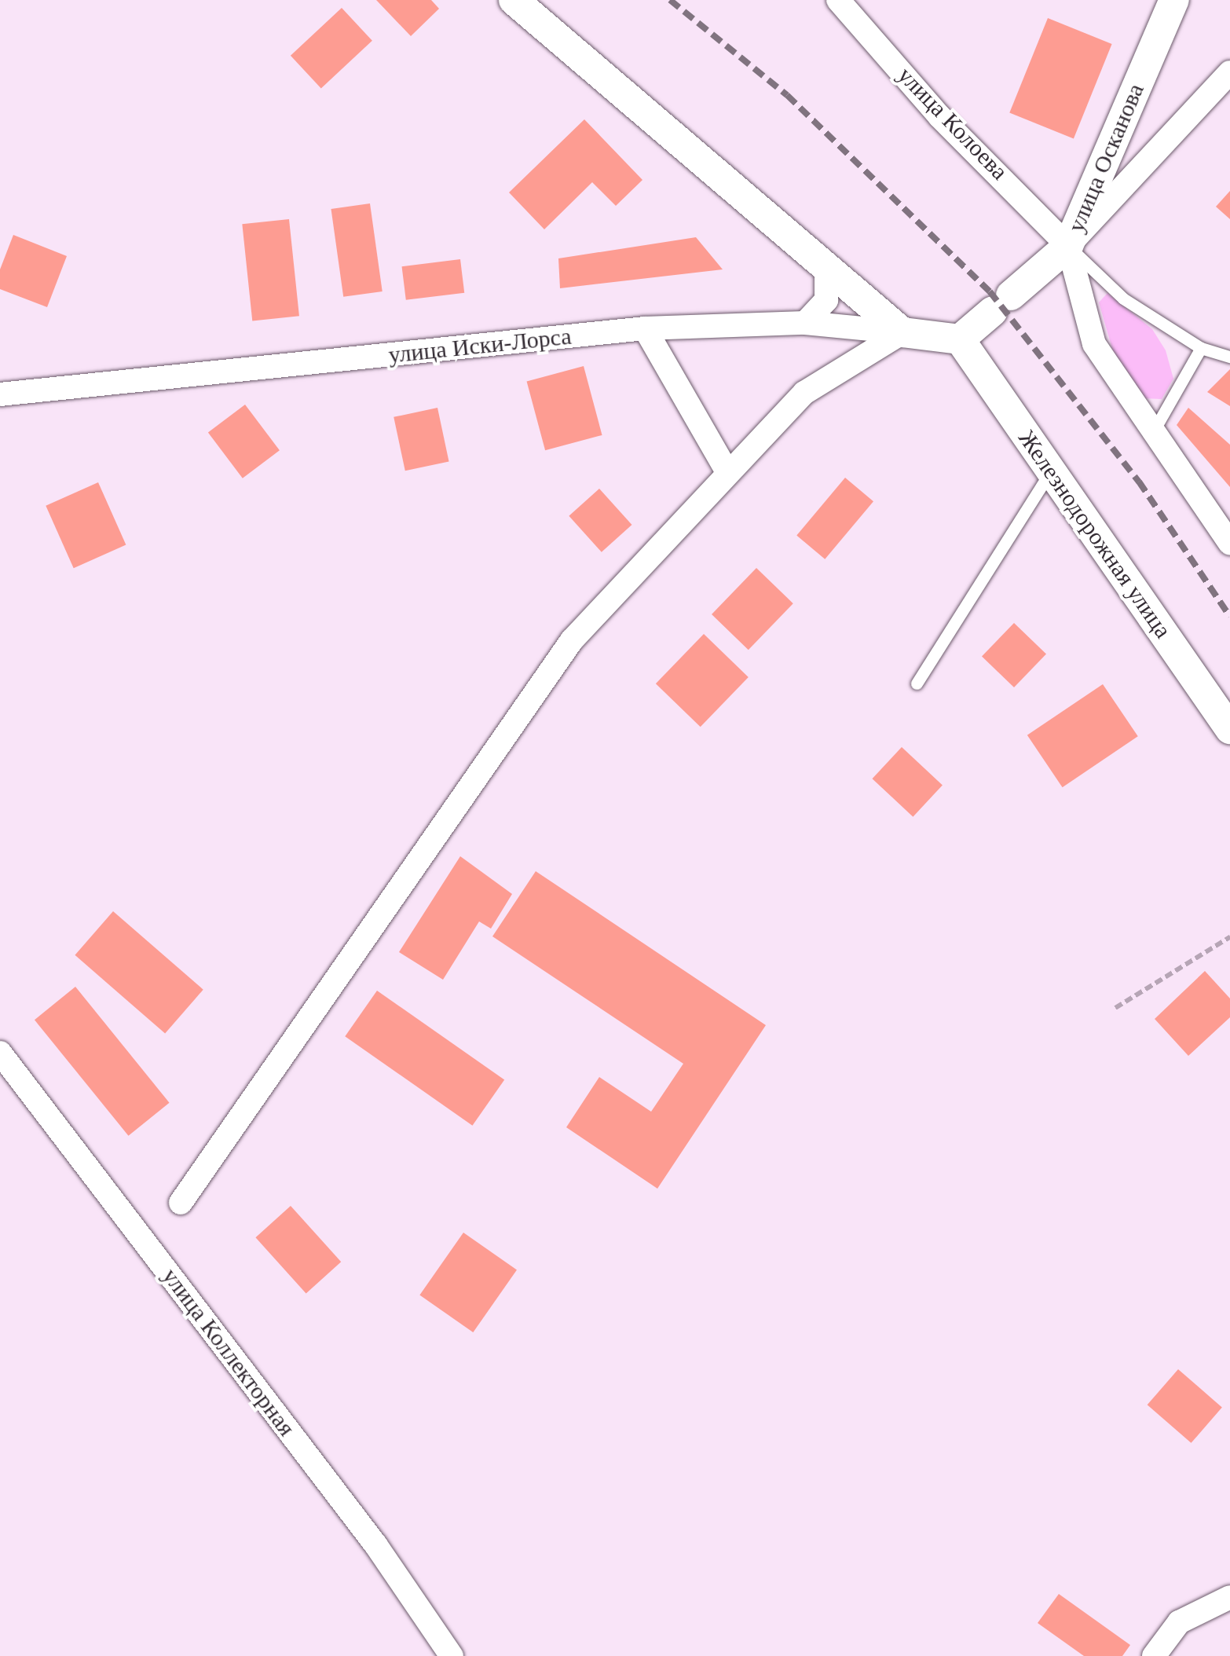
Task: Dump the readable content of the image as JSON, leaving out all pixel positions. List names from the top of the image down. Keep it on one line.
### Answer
{"streets":{"street":["улица Колоева","улица Осканова","улица Иски-Лорса","Железнодорожная улица","улица Коллекторная"]},"crossings":[["улица Колоева","улица Осканова"],["улица Осканова","улица Иски-Лорса"],["улица Осканова","Железнодорожная улица"],["улица Иски-Лорса","Железнодорожная улица"]]}
